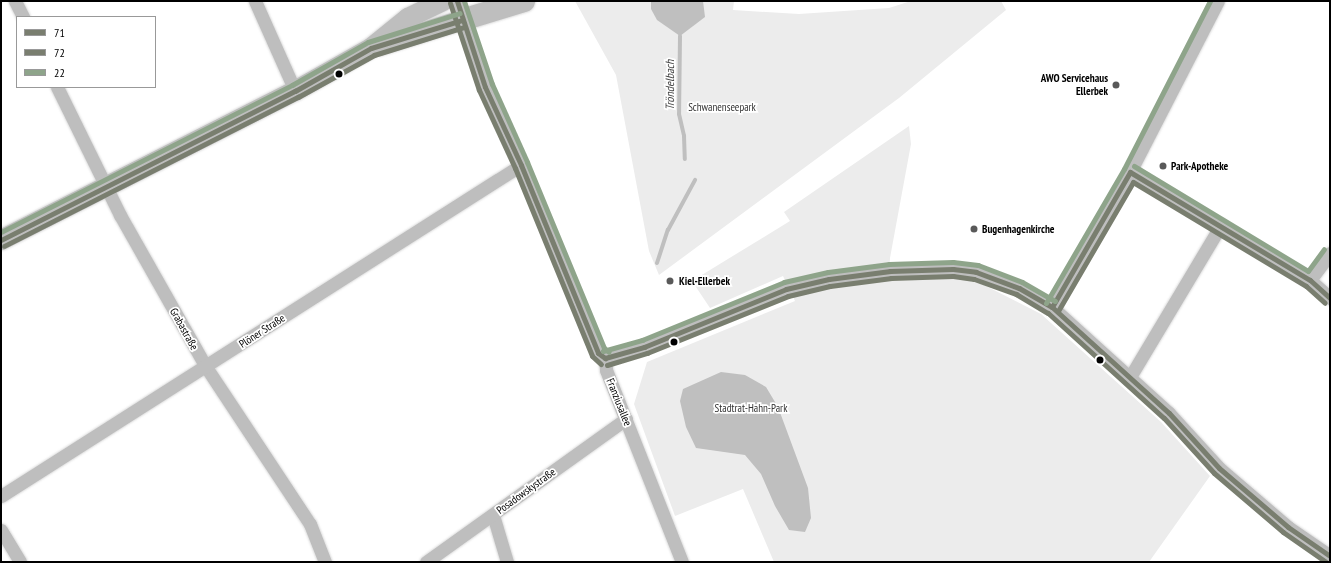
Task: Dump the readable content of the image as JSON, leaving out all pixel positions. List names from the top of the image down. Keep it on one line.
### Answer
{"streets":{"street":["Grabastraße","Plöner Straße","Franziusallee","Posadowskystraße"]},"crossings":[["Grabastraße","Plöner Straße"],["Plöner Straße","Franziusallee"],["Franziusallee","Posadowskystraße"]],"water":["Tröndelbach"],"parks":["Schwanenseepark","Stadtrat-Hahn-Park"],"places":["AWO Servicehaus Ellerbek","Park-Apotheke","Bugenhagenkirche","Kiel-Ellerbek"],"lines":["transit line 71","transit line 22","transit line 72"],"legend":["71","72","22"]}
